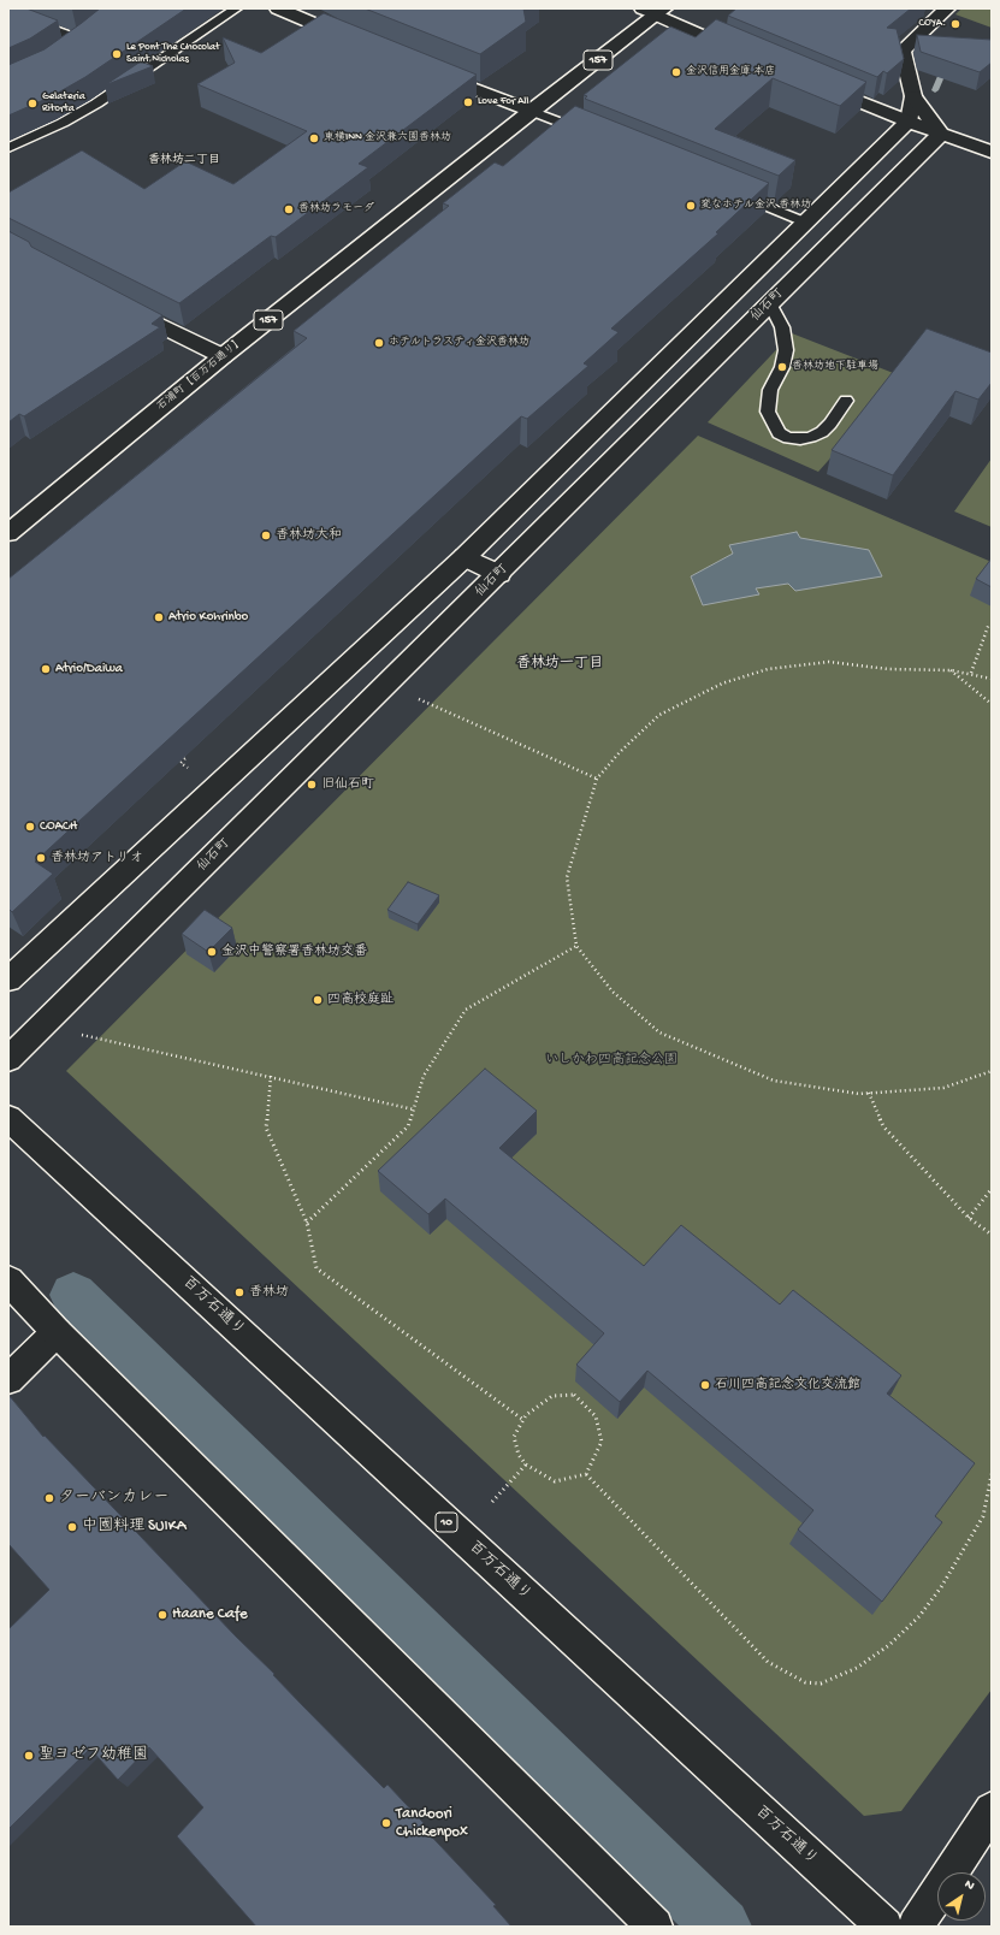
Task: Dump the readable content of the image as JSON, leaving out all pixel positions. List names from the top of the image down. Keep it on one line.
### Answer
{"streets":{"main road":["157","仙石町","石浦町【百万石通り】","百万石通り","10"]},"crossings":[["157","石浦町【百万石通り】"]],"districts":["香林坊二丁目","香林坊一丁目"],"parks":["いしかわ四高記念公園"],"places":["COYA.","Le Pont The Chocolat Saint Nicholas","金沢信用金庫 本店","Love For All","Gelateria Ritorta","東横INN 金沢兼六園香林坊","変なホテル金沢 香林坊","香林坊ラモーダ","ホテルトラスティ金沢香林坊","香林坊地下駐車場","香林坊大和","Atrio Kohrinbo","Atrio/Daiwa","旧仙石町","COACH","香林坊アトリオ","金沢中警察署香林坊交番","四高校庭趾","香林坊","石川四高記念文化交流館","ターバンカレー","中國料理 SUIKA","Haane Cafe","聖ヨゼフ幼稚園","Tandoori Chickenpox"],"north":"top right"}
